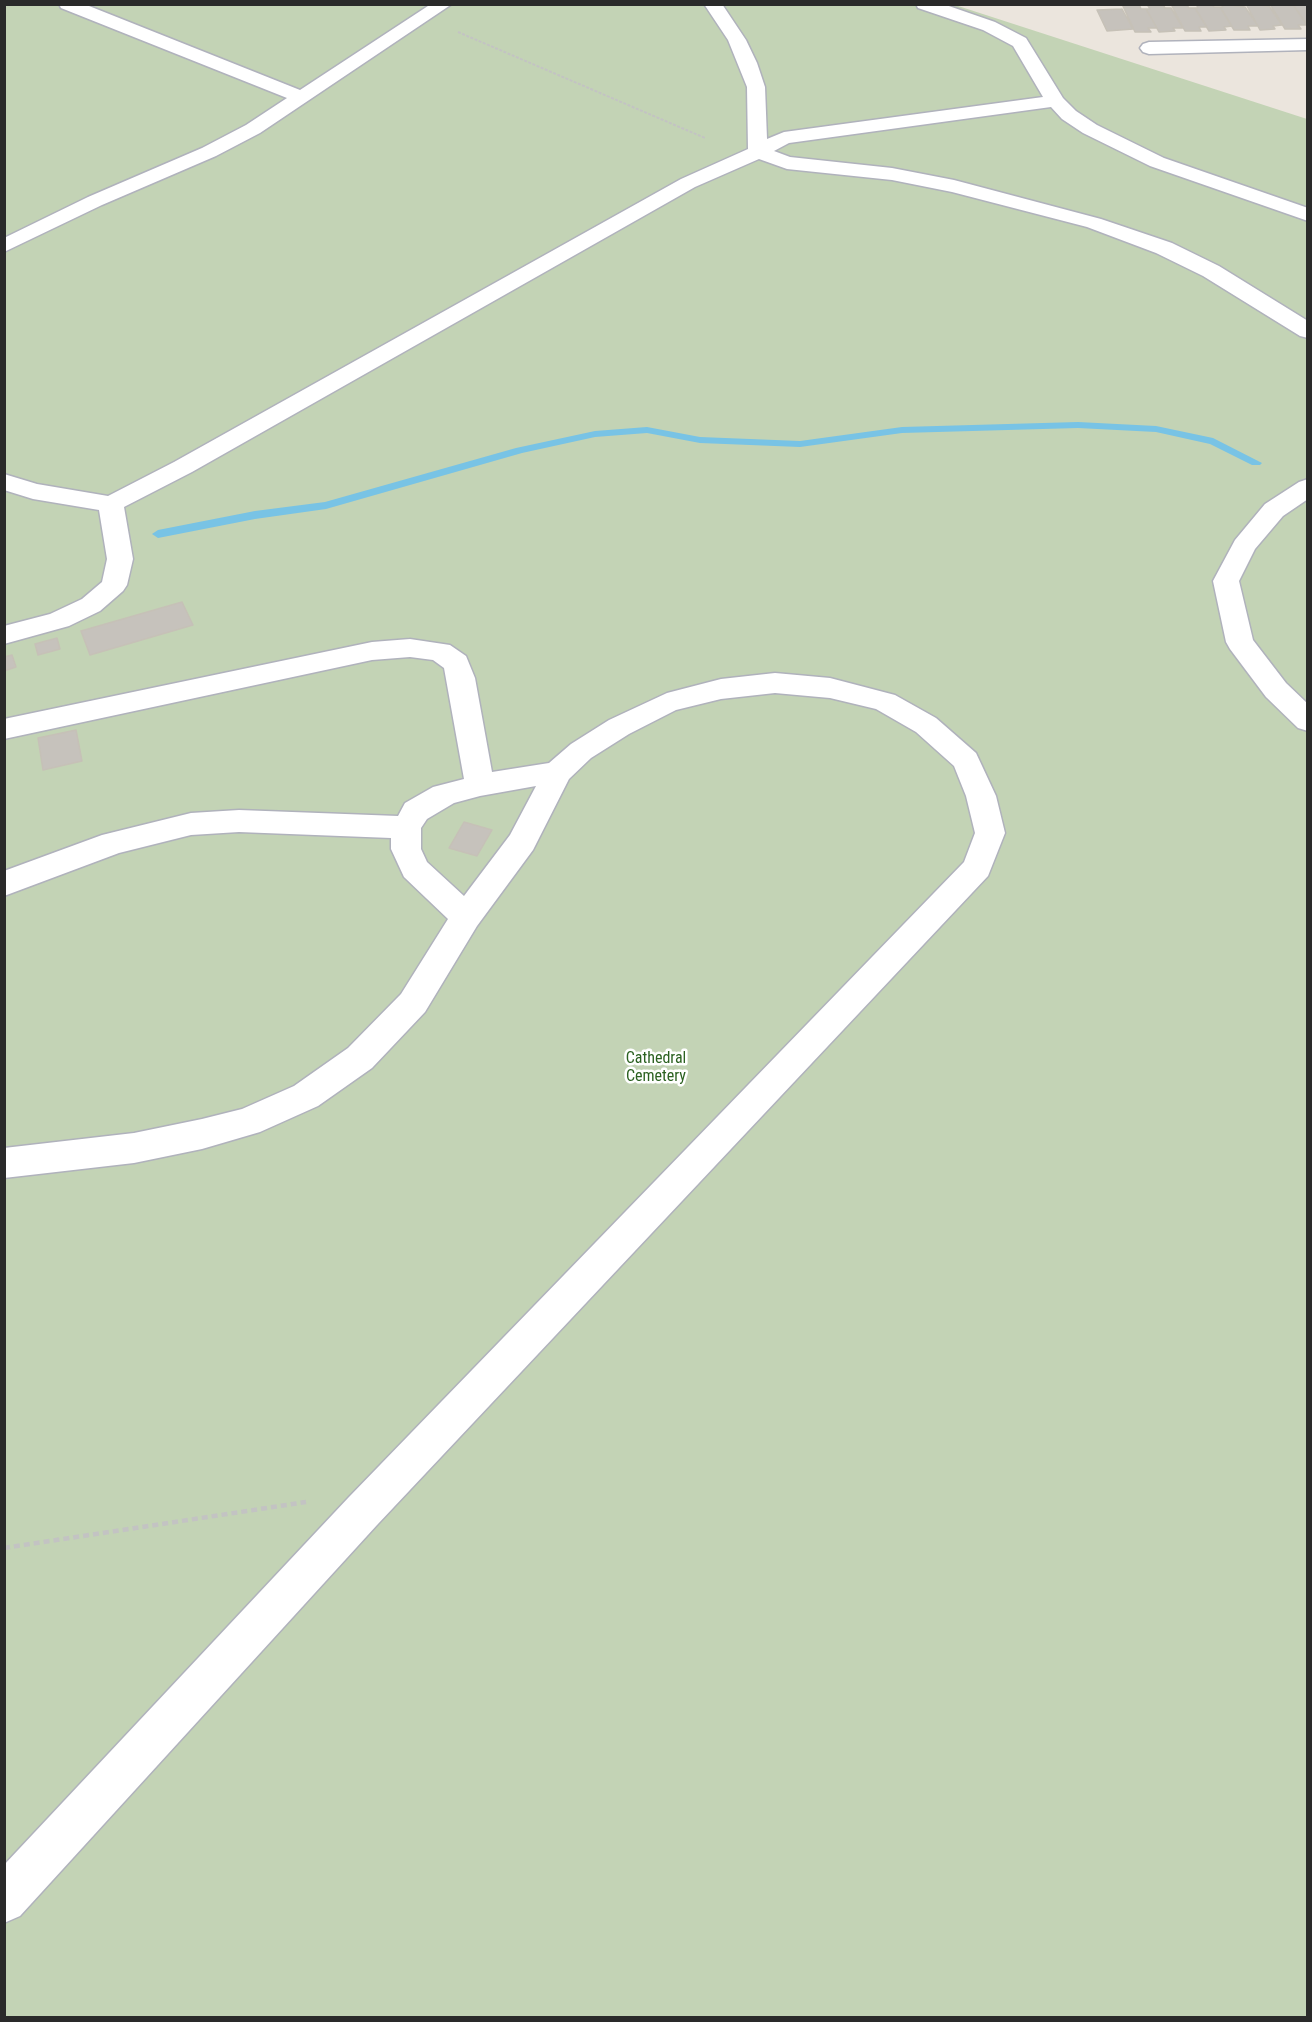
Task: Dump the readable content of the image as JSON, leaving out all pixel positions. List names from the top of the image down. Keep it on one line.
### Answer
{"parks":["Cathedral Cemetery"]}
